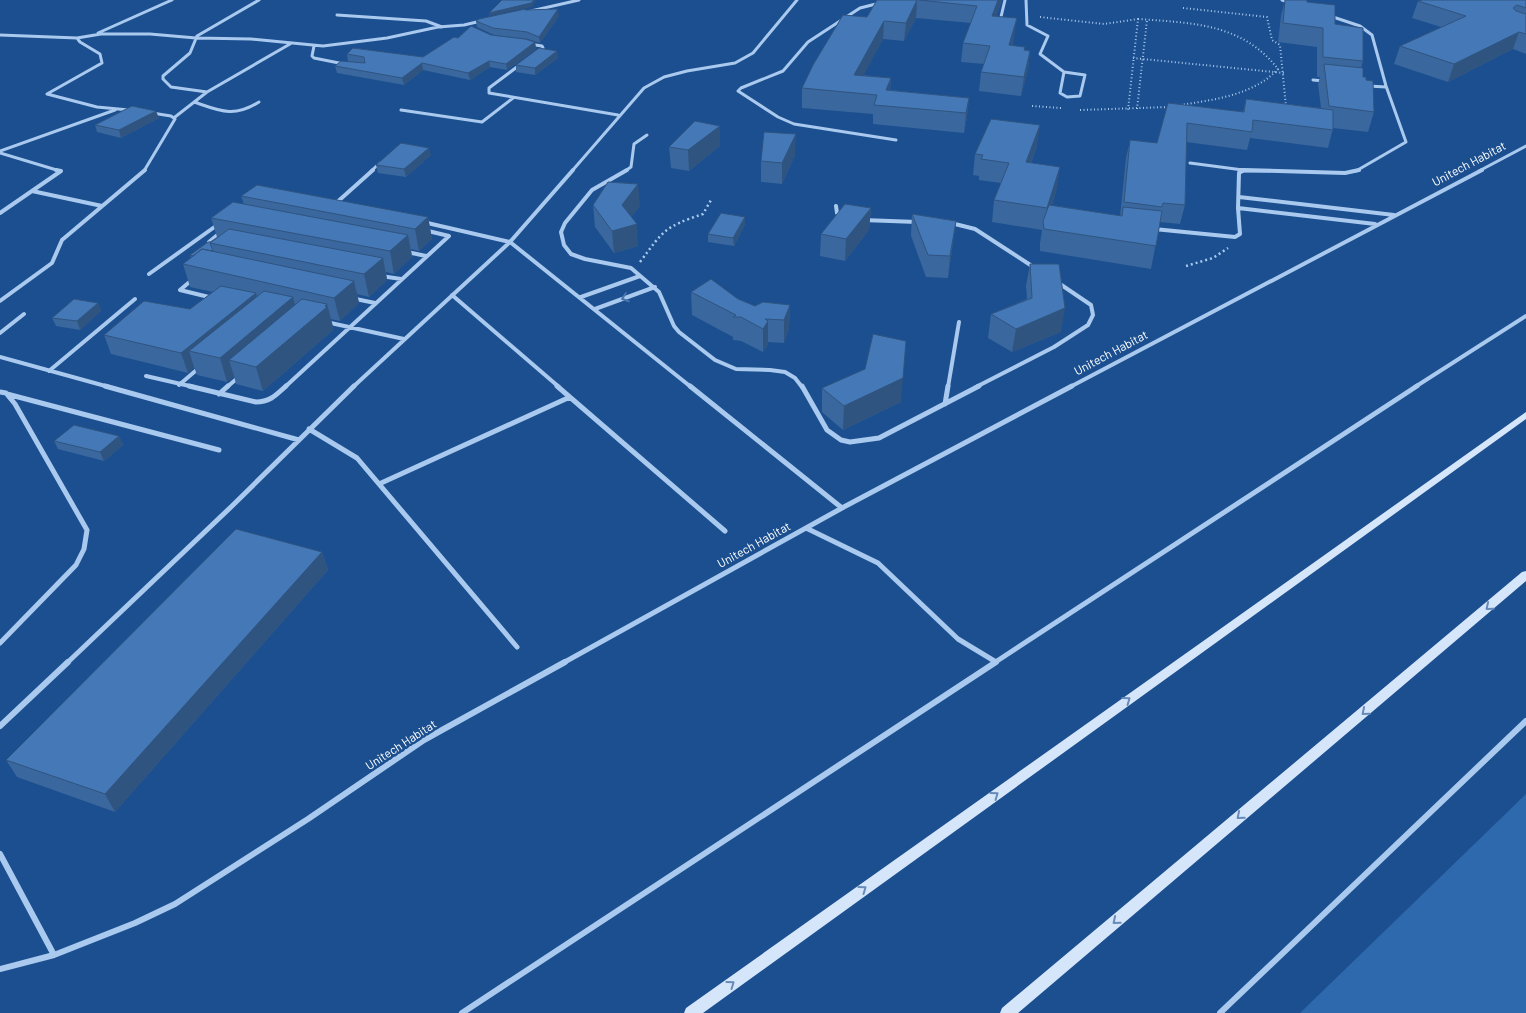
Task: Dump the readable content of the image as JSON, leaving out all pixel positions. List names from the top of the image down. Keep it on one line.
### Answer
{"streets":{"street":["Unitech Habitat"]}}
